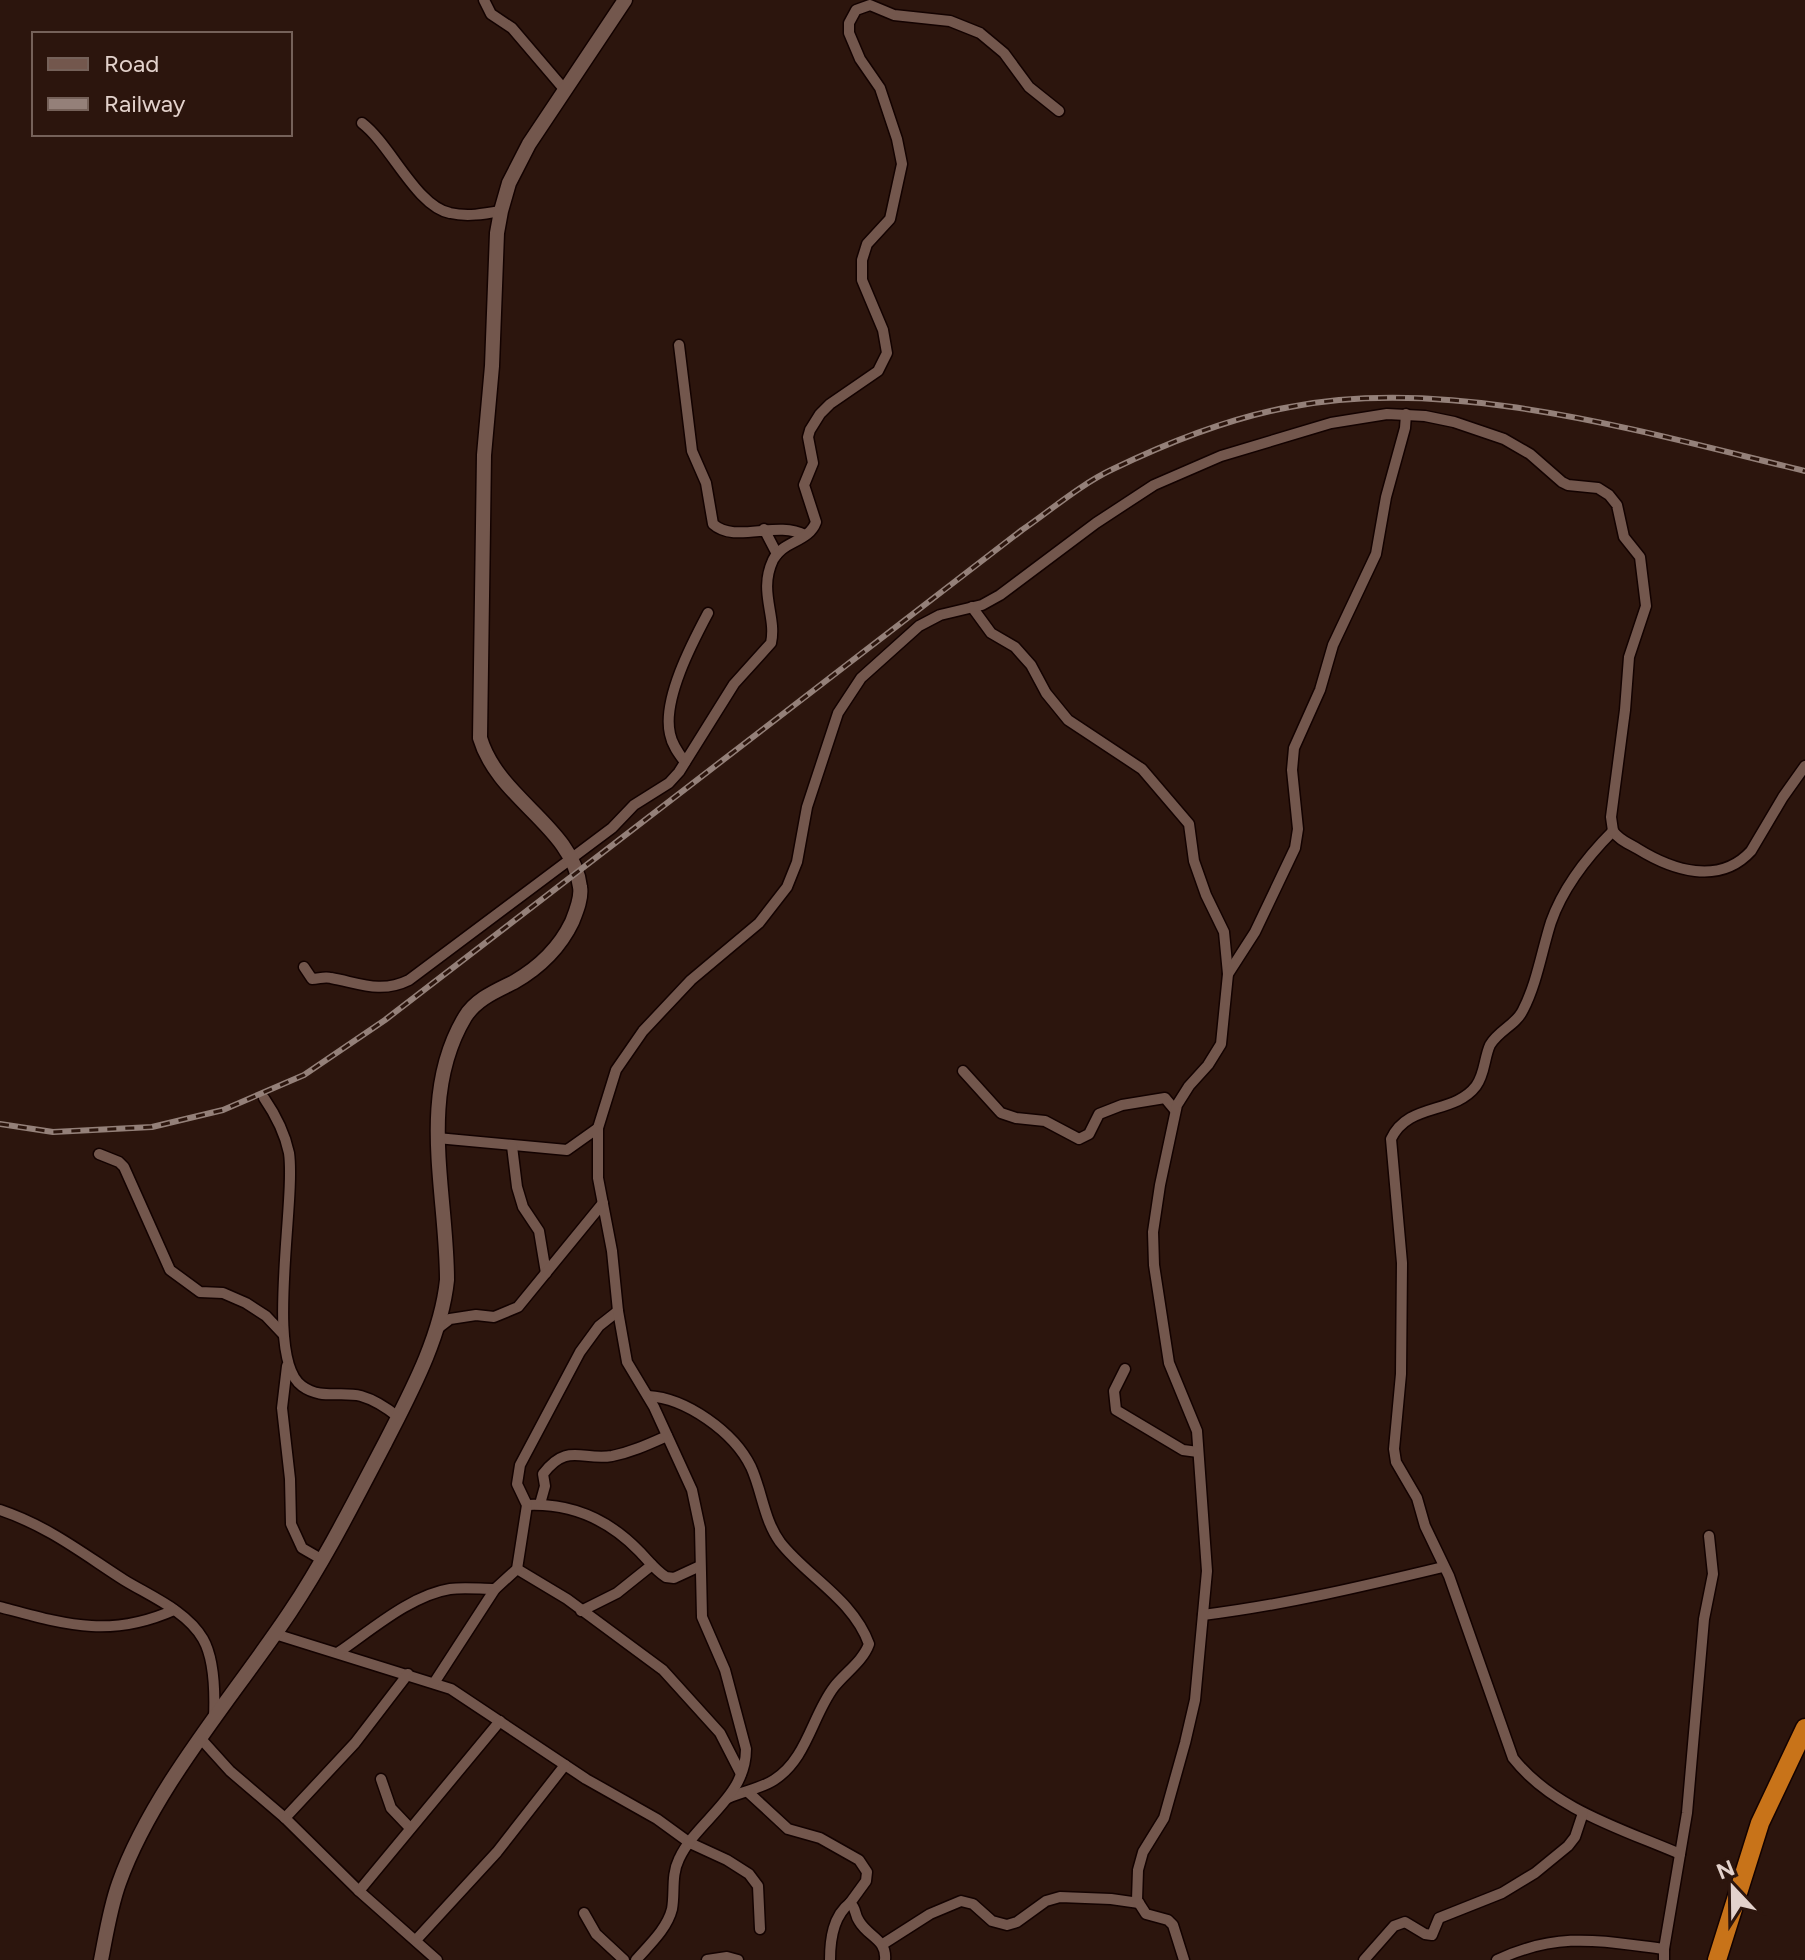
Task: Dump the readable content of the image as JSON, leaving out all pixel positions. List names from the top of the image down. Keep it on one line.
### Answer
{"legend":["Road","Railway"],"north":"top"}
